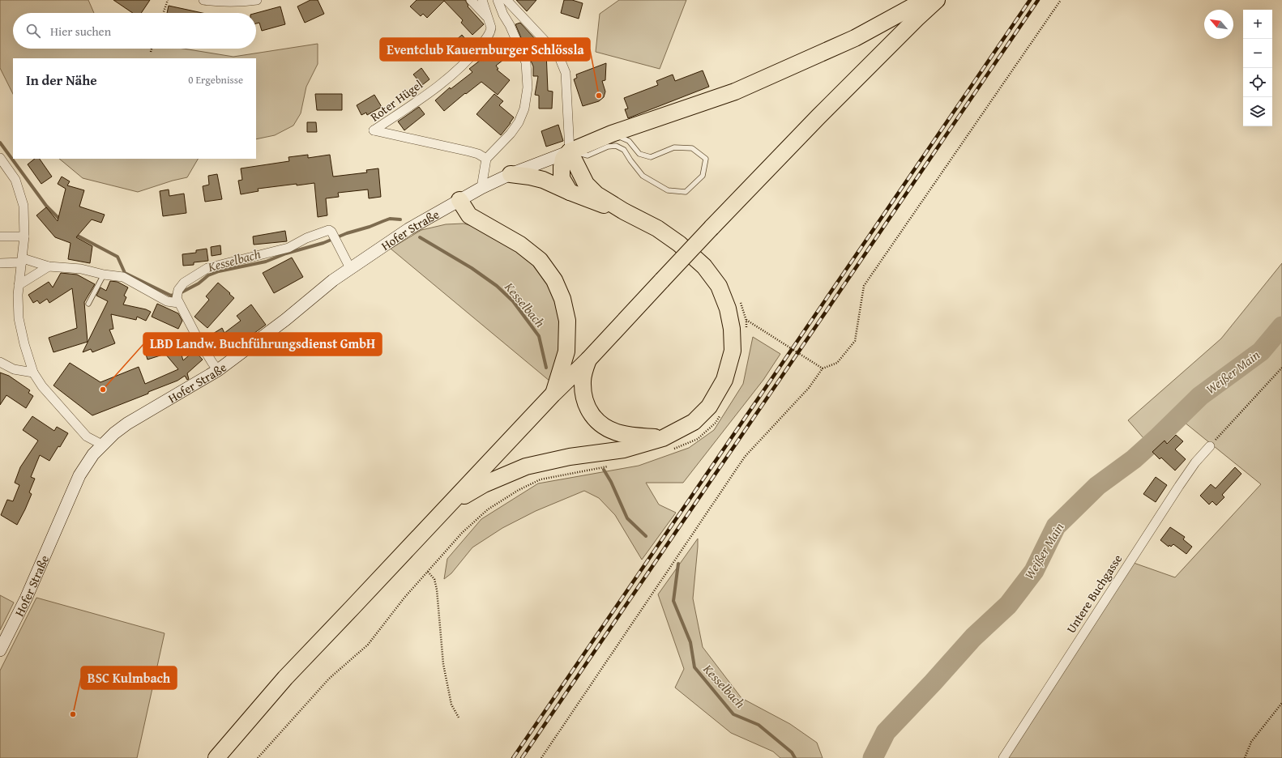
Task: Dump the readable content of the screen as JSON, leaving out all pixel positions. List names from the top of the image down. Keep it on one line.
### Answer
{"streets":{"street":["Roter Hügel","Hofer Straße","Untere Buchgasse"]},"water":["Kesselbach","Weißer Main"],"places":["Eventclub Kauernburger Schlössla","LBD Landw. Buchführungsdienst GmbH","BSC Kulmbach"],"north":"top left","page":{"map_buttons":["+","−"],"search":"Hier suchen","heading":["In der Nähe","0 Ergebnisse"]}}
